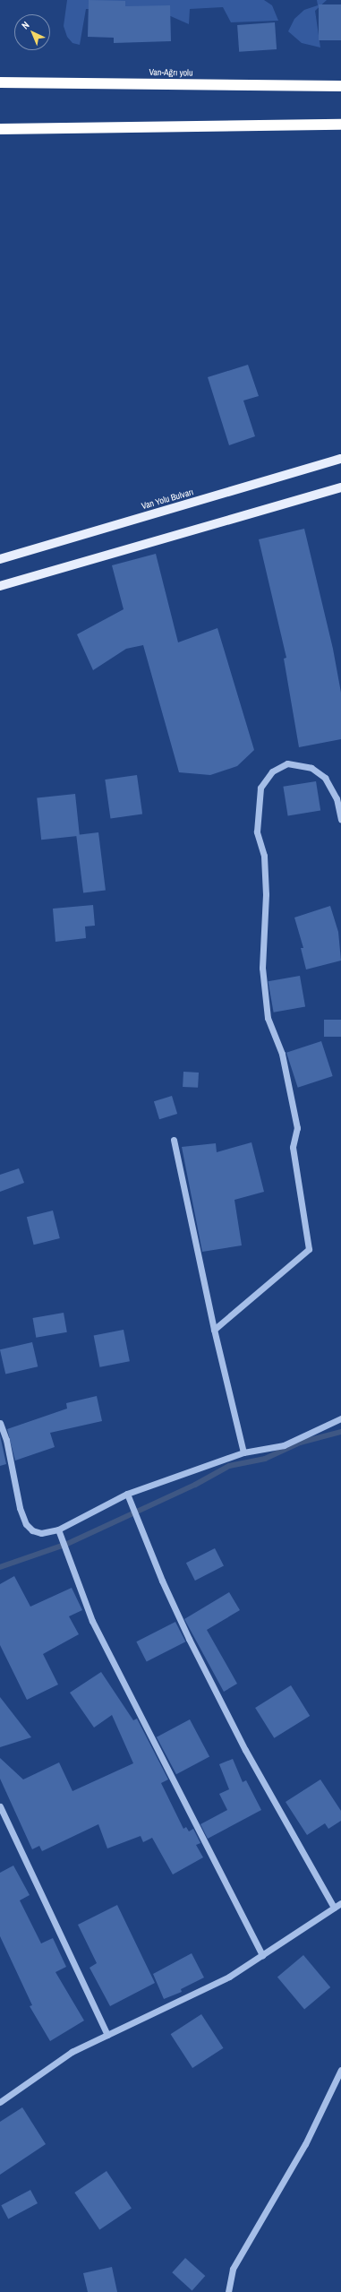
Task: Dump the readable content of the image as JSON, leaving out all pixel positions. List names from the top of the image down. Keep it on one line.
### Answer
{"streets":{"highway":["Van-Ağrı yolu"],"main road":["Van Yolu Bulvarı"]},"north":"top left"}
